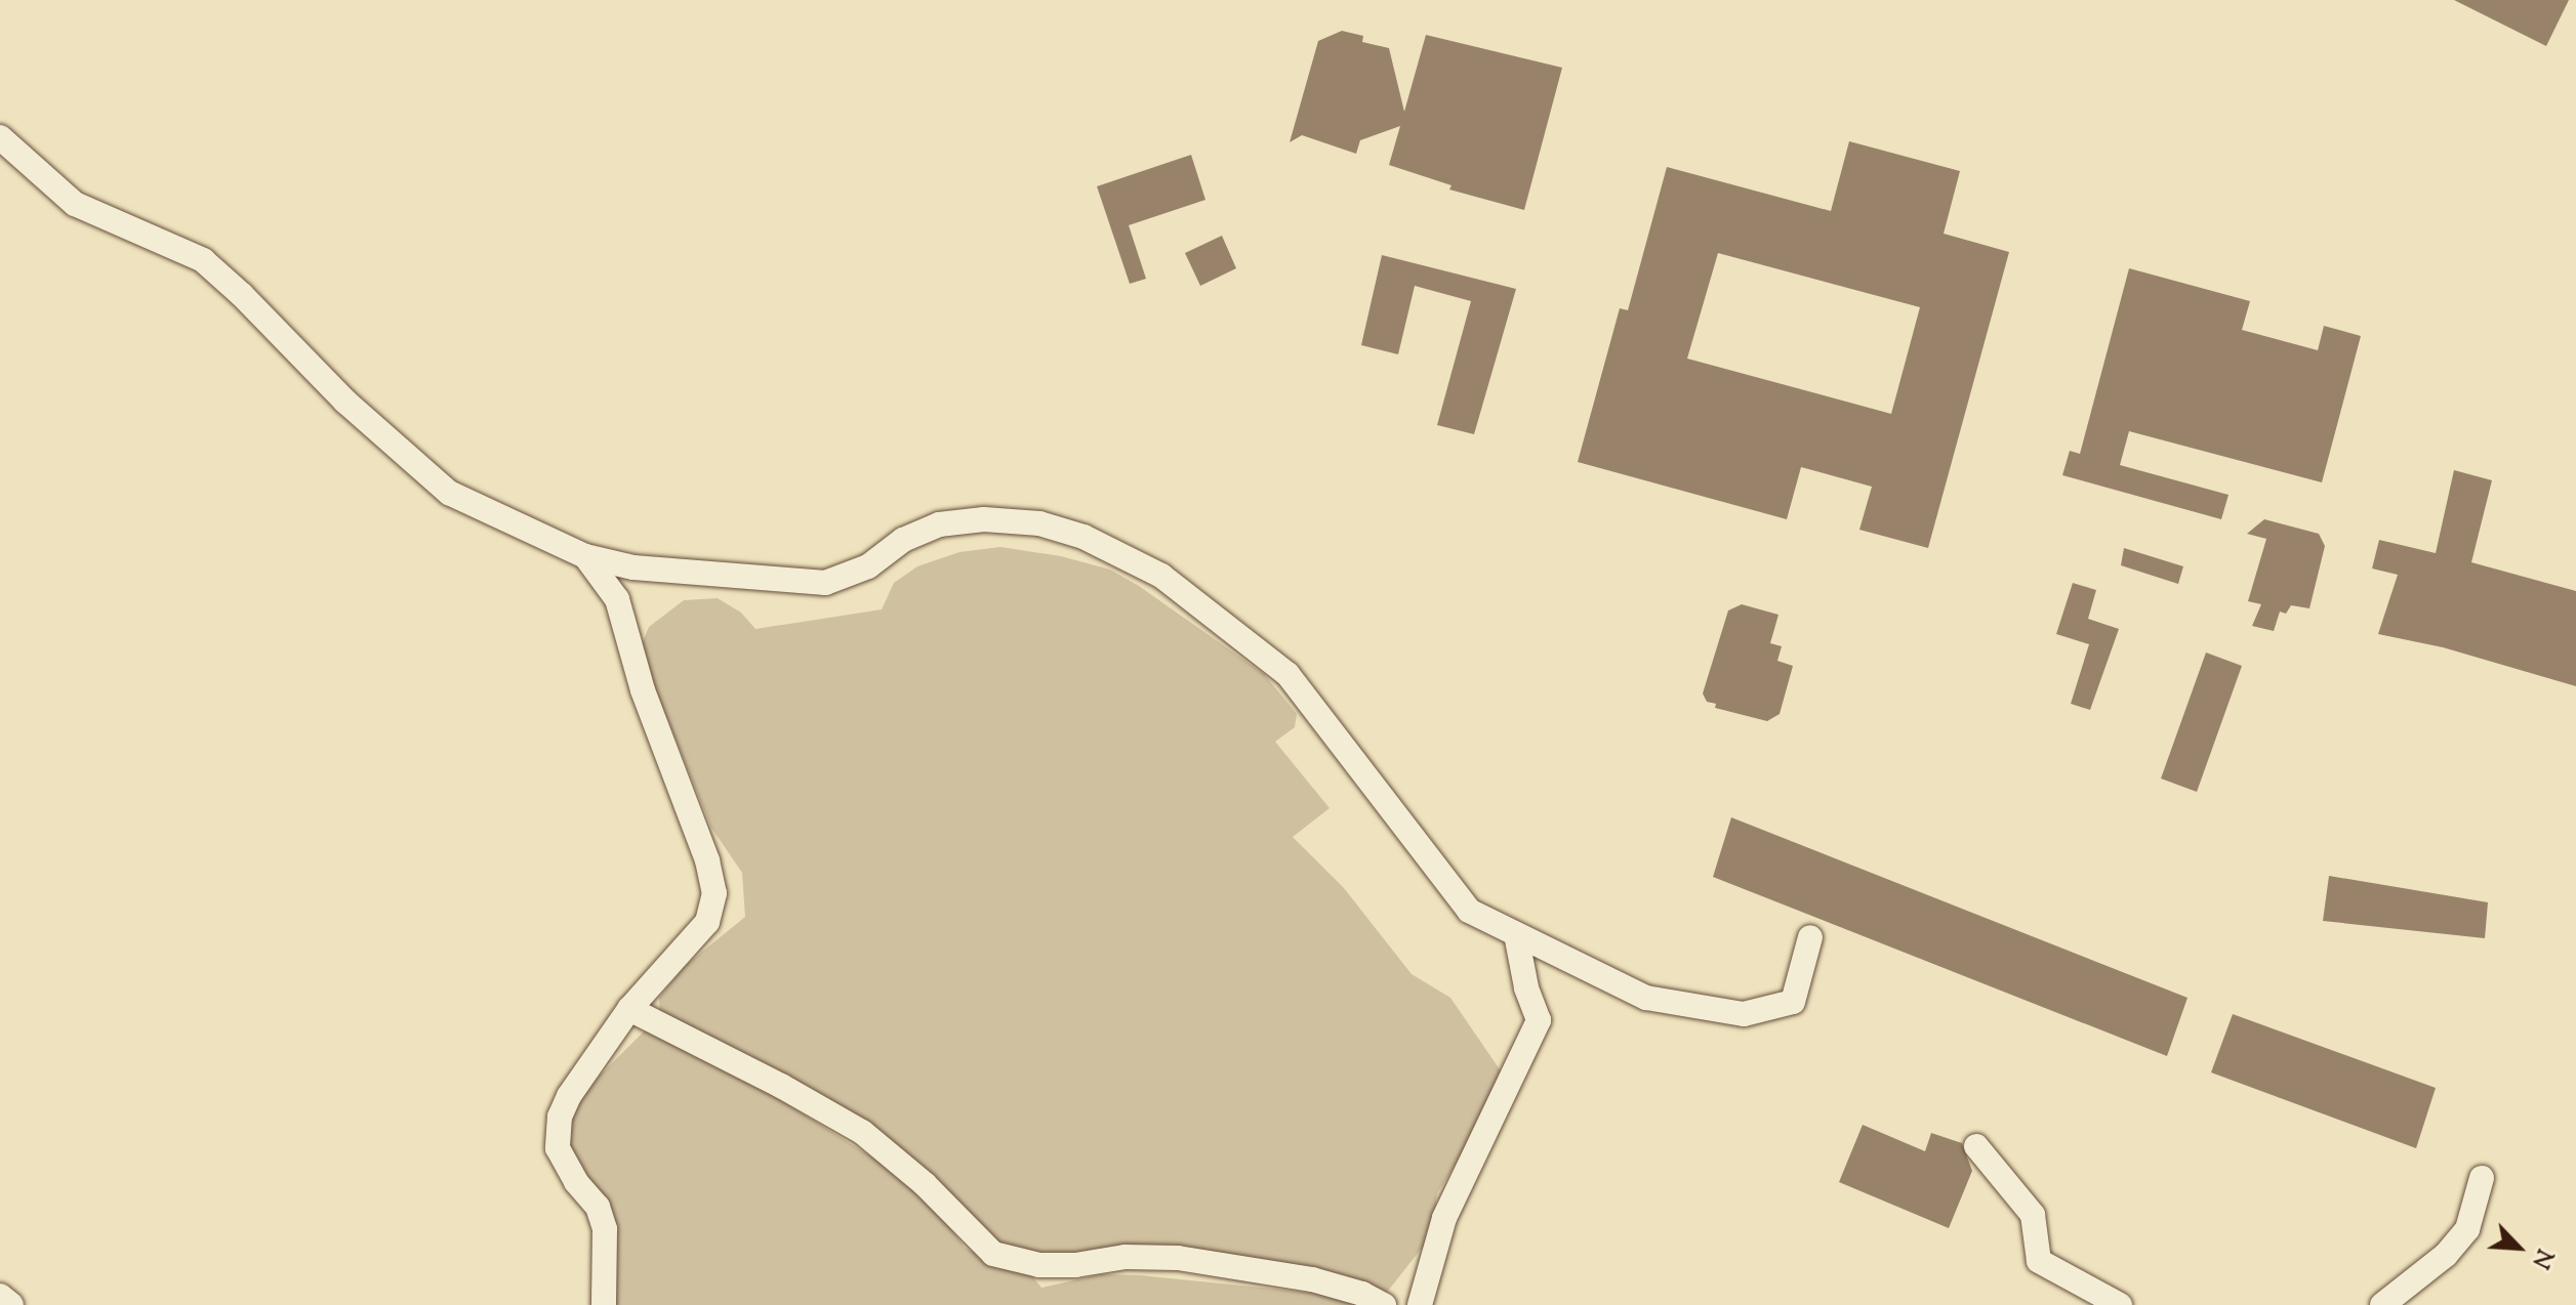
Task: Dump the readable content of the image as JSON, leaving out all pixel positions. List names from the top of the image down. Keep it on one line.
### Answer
{"north":"bottom right"}
